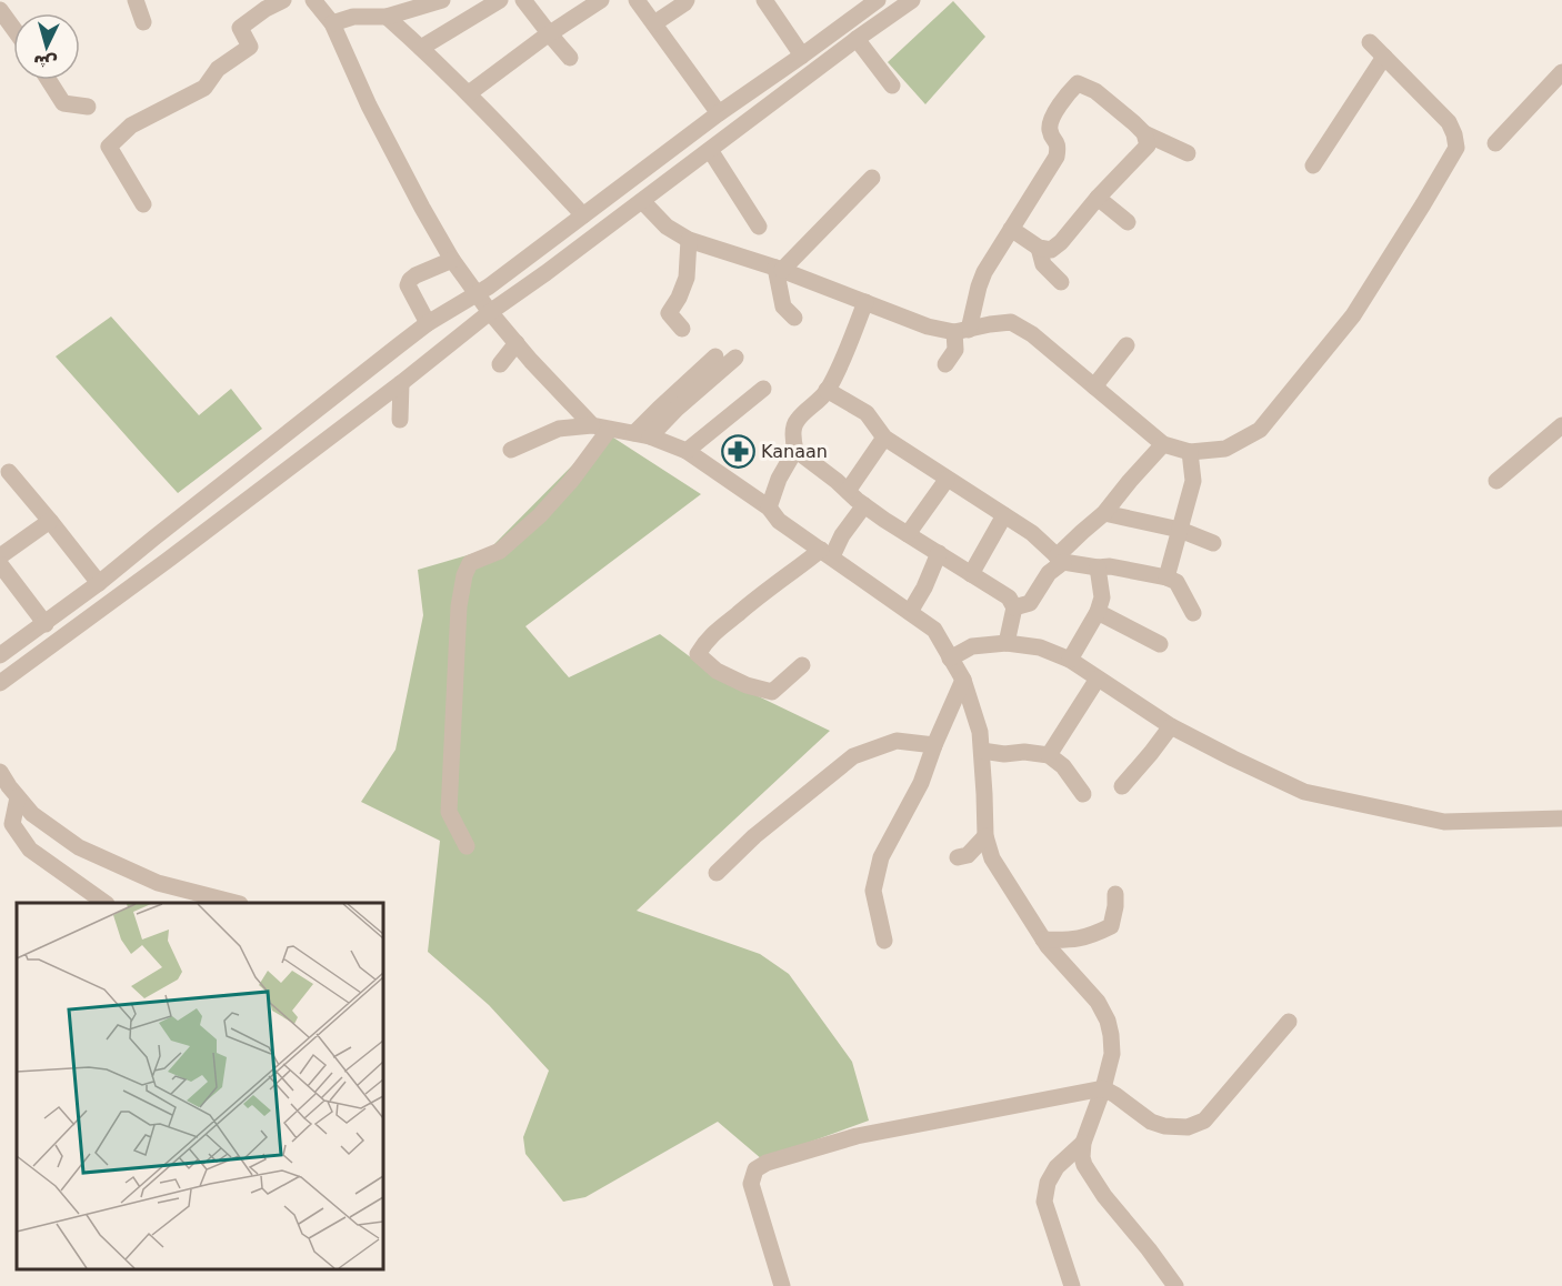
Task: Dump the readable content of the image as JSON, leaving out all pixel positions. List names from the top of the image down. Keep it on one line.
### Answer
{"places":{"pharmacy":["Kanaan"]},"north":"bottom"}
